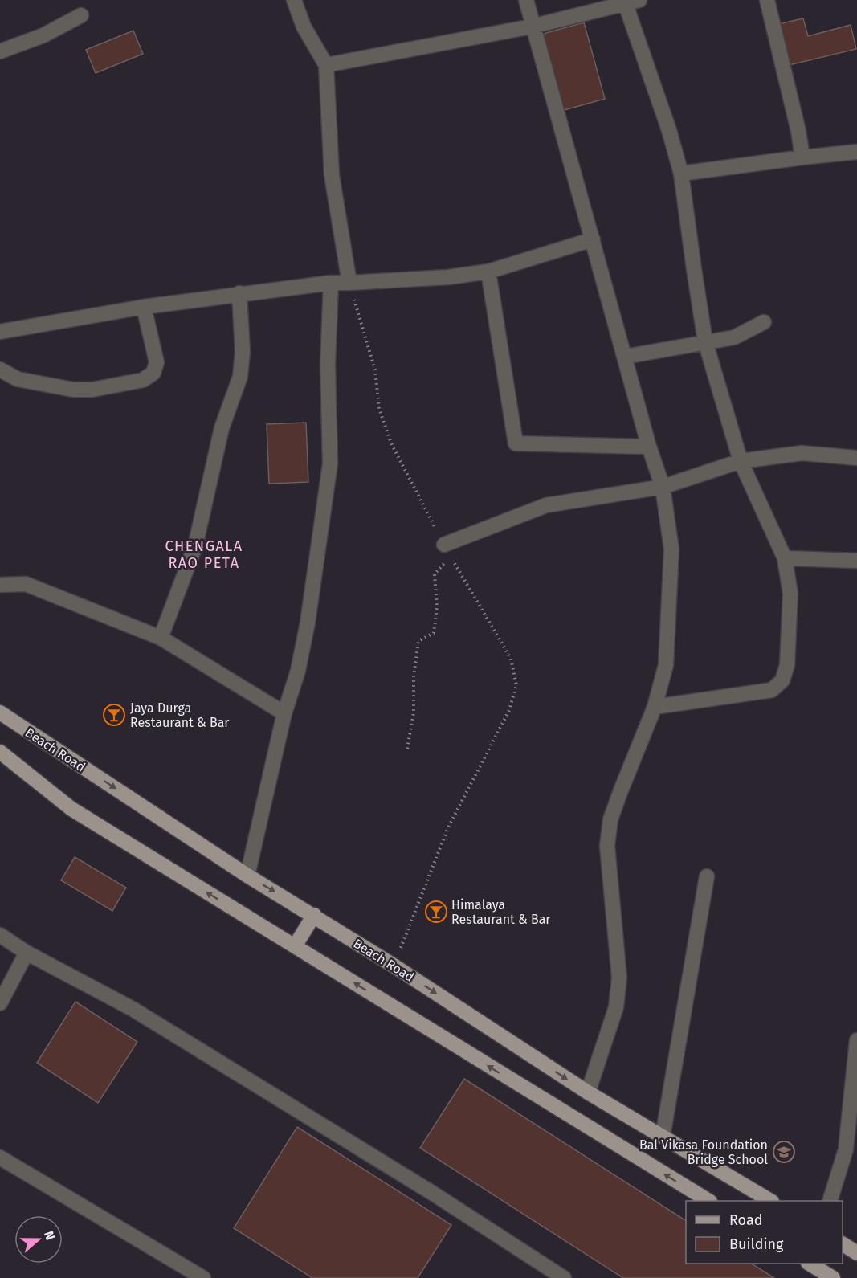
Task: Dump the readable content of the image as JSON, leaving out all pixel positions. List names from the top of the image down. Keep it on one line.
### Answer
{"streets":{"main road":["Beach Road"]},"districts":["CHENGALA RAO PETA"],"places":{"bar":["Jaya Durga Restaurant & Bar","Himalaya Restaurant & Bar"],"school or university":["Bal Vikasa Foundation Bridge School"]},"legend":["Road","Building"],"north":"right"}
